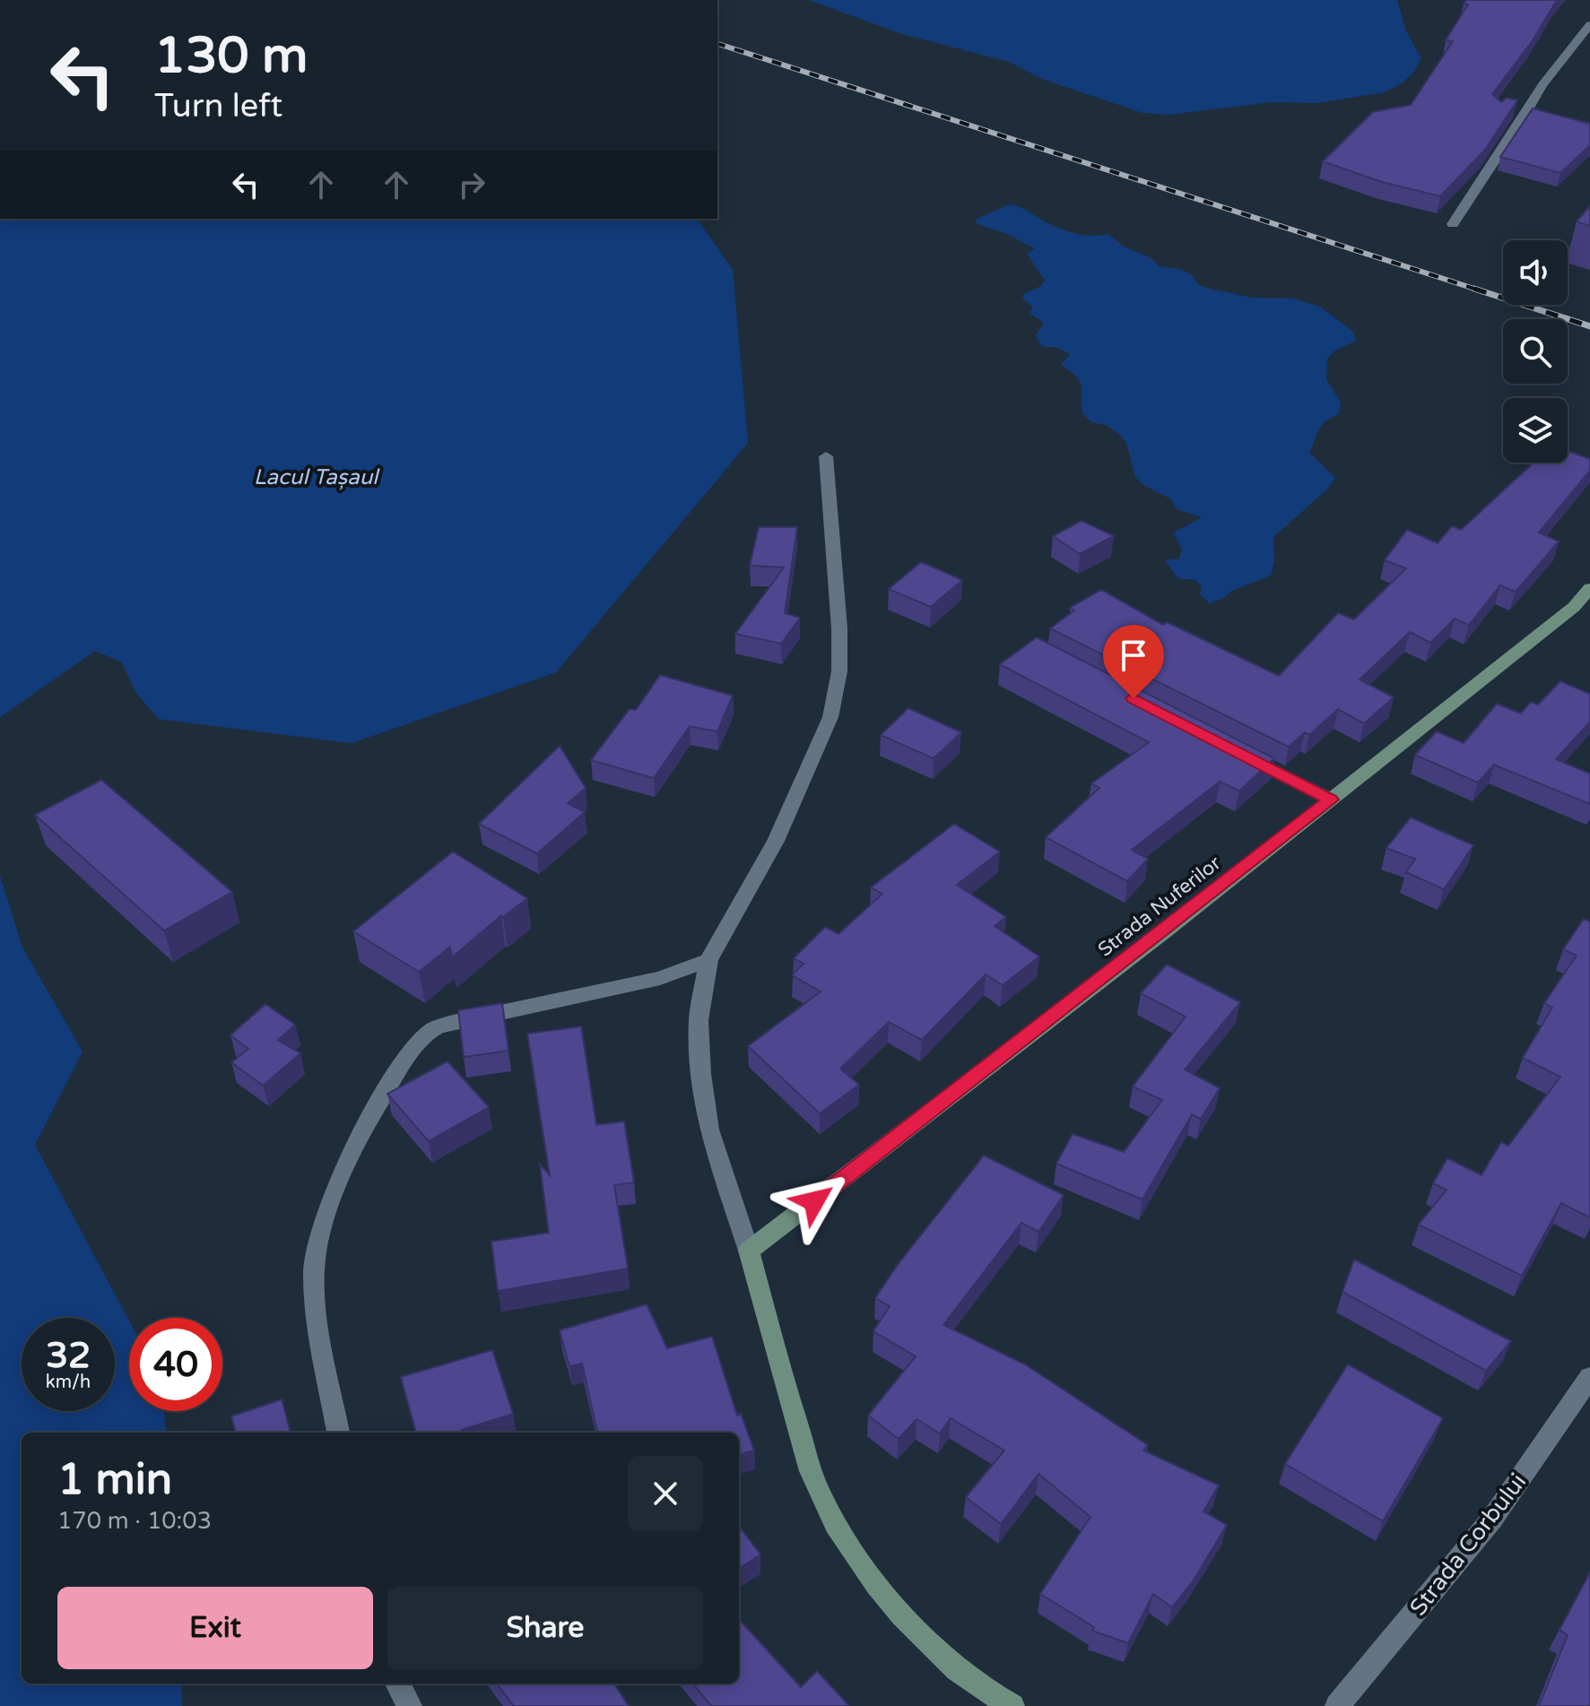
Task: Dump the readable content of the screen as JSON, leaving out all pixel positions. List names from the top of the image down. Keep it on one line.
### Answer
{"streets":{"street":["Strada Nuferilor","Strada Corbului"]},"water":["Lacul Tașaul"],"page":{"turn":["130 m","Turn left"],"speed":"32 km/h","limit":"40","heading":["1 min","170 m · 10:03"],"buttons":["Exit","Share"]}}
